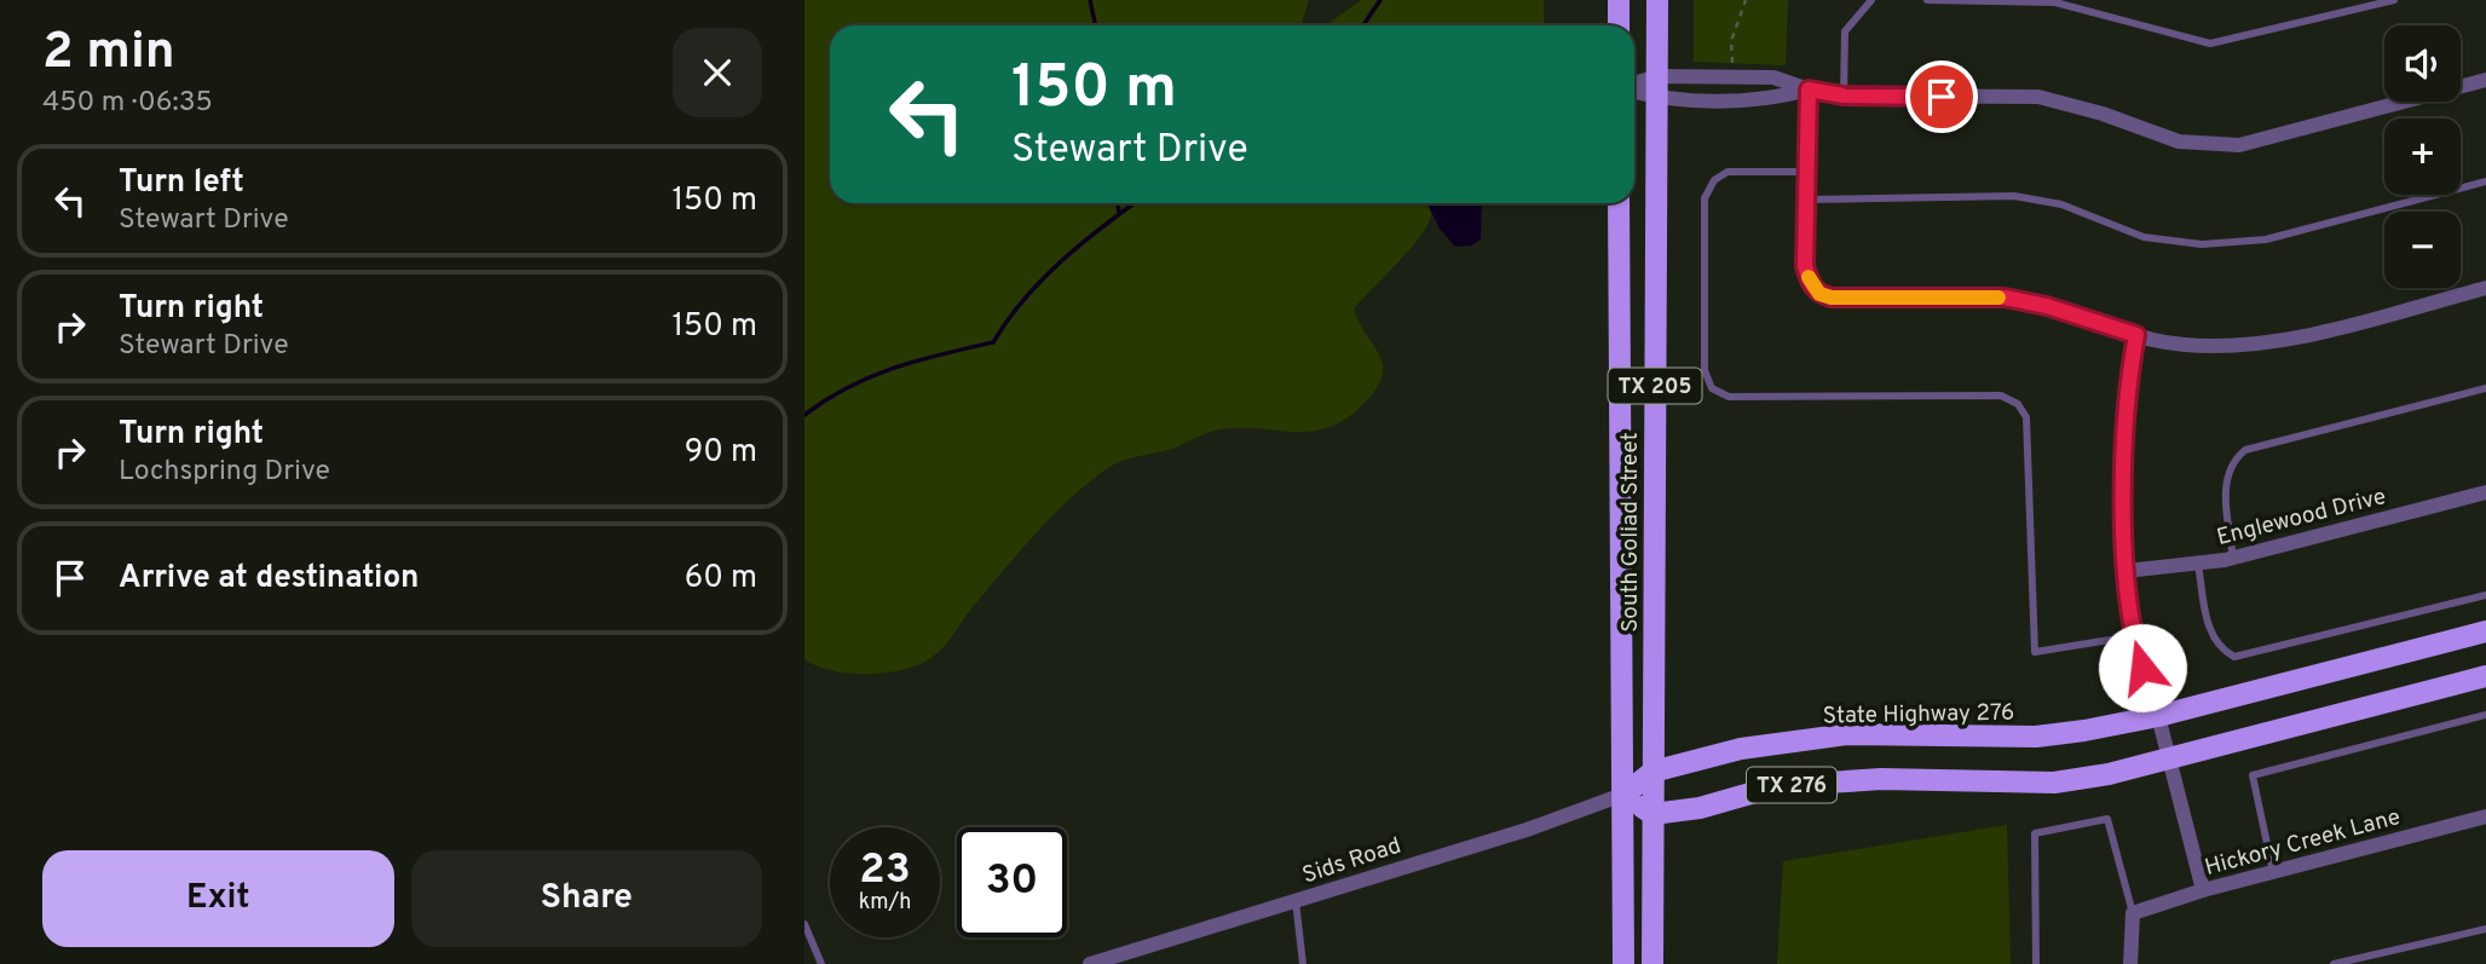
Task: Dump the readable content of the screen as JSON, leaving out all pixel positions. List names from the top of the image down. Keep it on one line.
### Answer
{"streets":{"main road":["TX 205","South Goliad Street","State Highway 276","TX 276"],"street":["Englewood Drive","Hickory Creek Lane","Sids Road"]},"crossings":[["South Goliad Street","State Highway 276"],["South Goliad Street","TX 276"],["South Goliad Street","Sids Road"],["State Highway 276","Sids Road"]],"page":{"heading":["2 min","450 m · 06:35"],"map_buttons":["+","−"],"turn":["150 m","Stewart Drive"],"list":[{"name":"Turn left","note":"Stewart Drive","value":"150 m"},{"name":"Turn right","note":"Stewart Drive","value":"150 m"},{"name":"Turn right","note":"Lochspring Drive","value":"90 m"},{"name":"Arrive at destination","value":"60 m"}],"speed":"23 km/h","limit":"30","buttons":["Exit","Share"]}}
